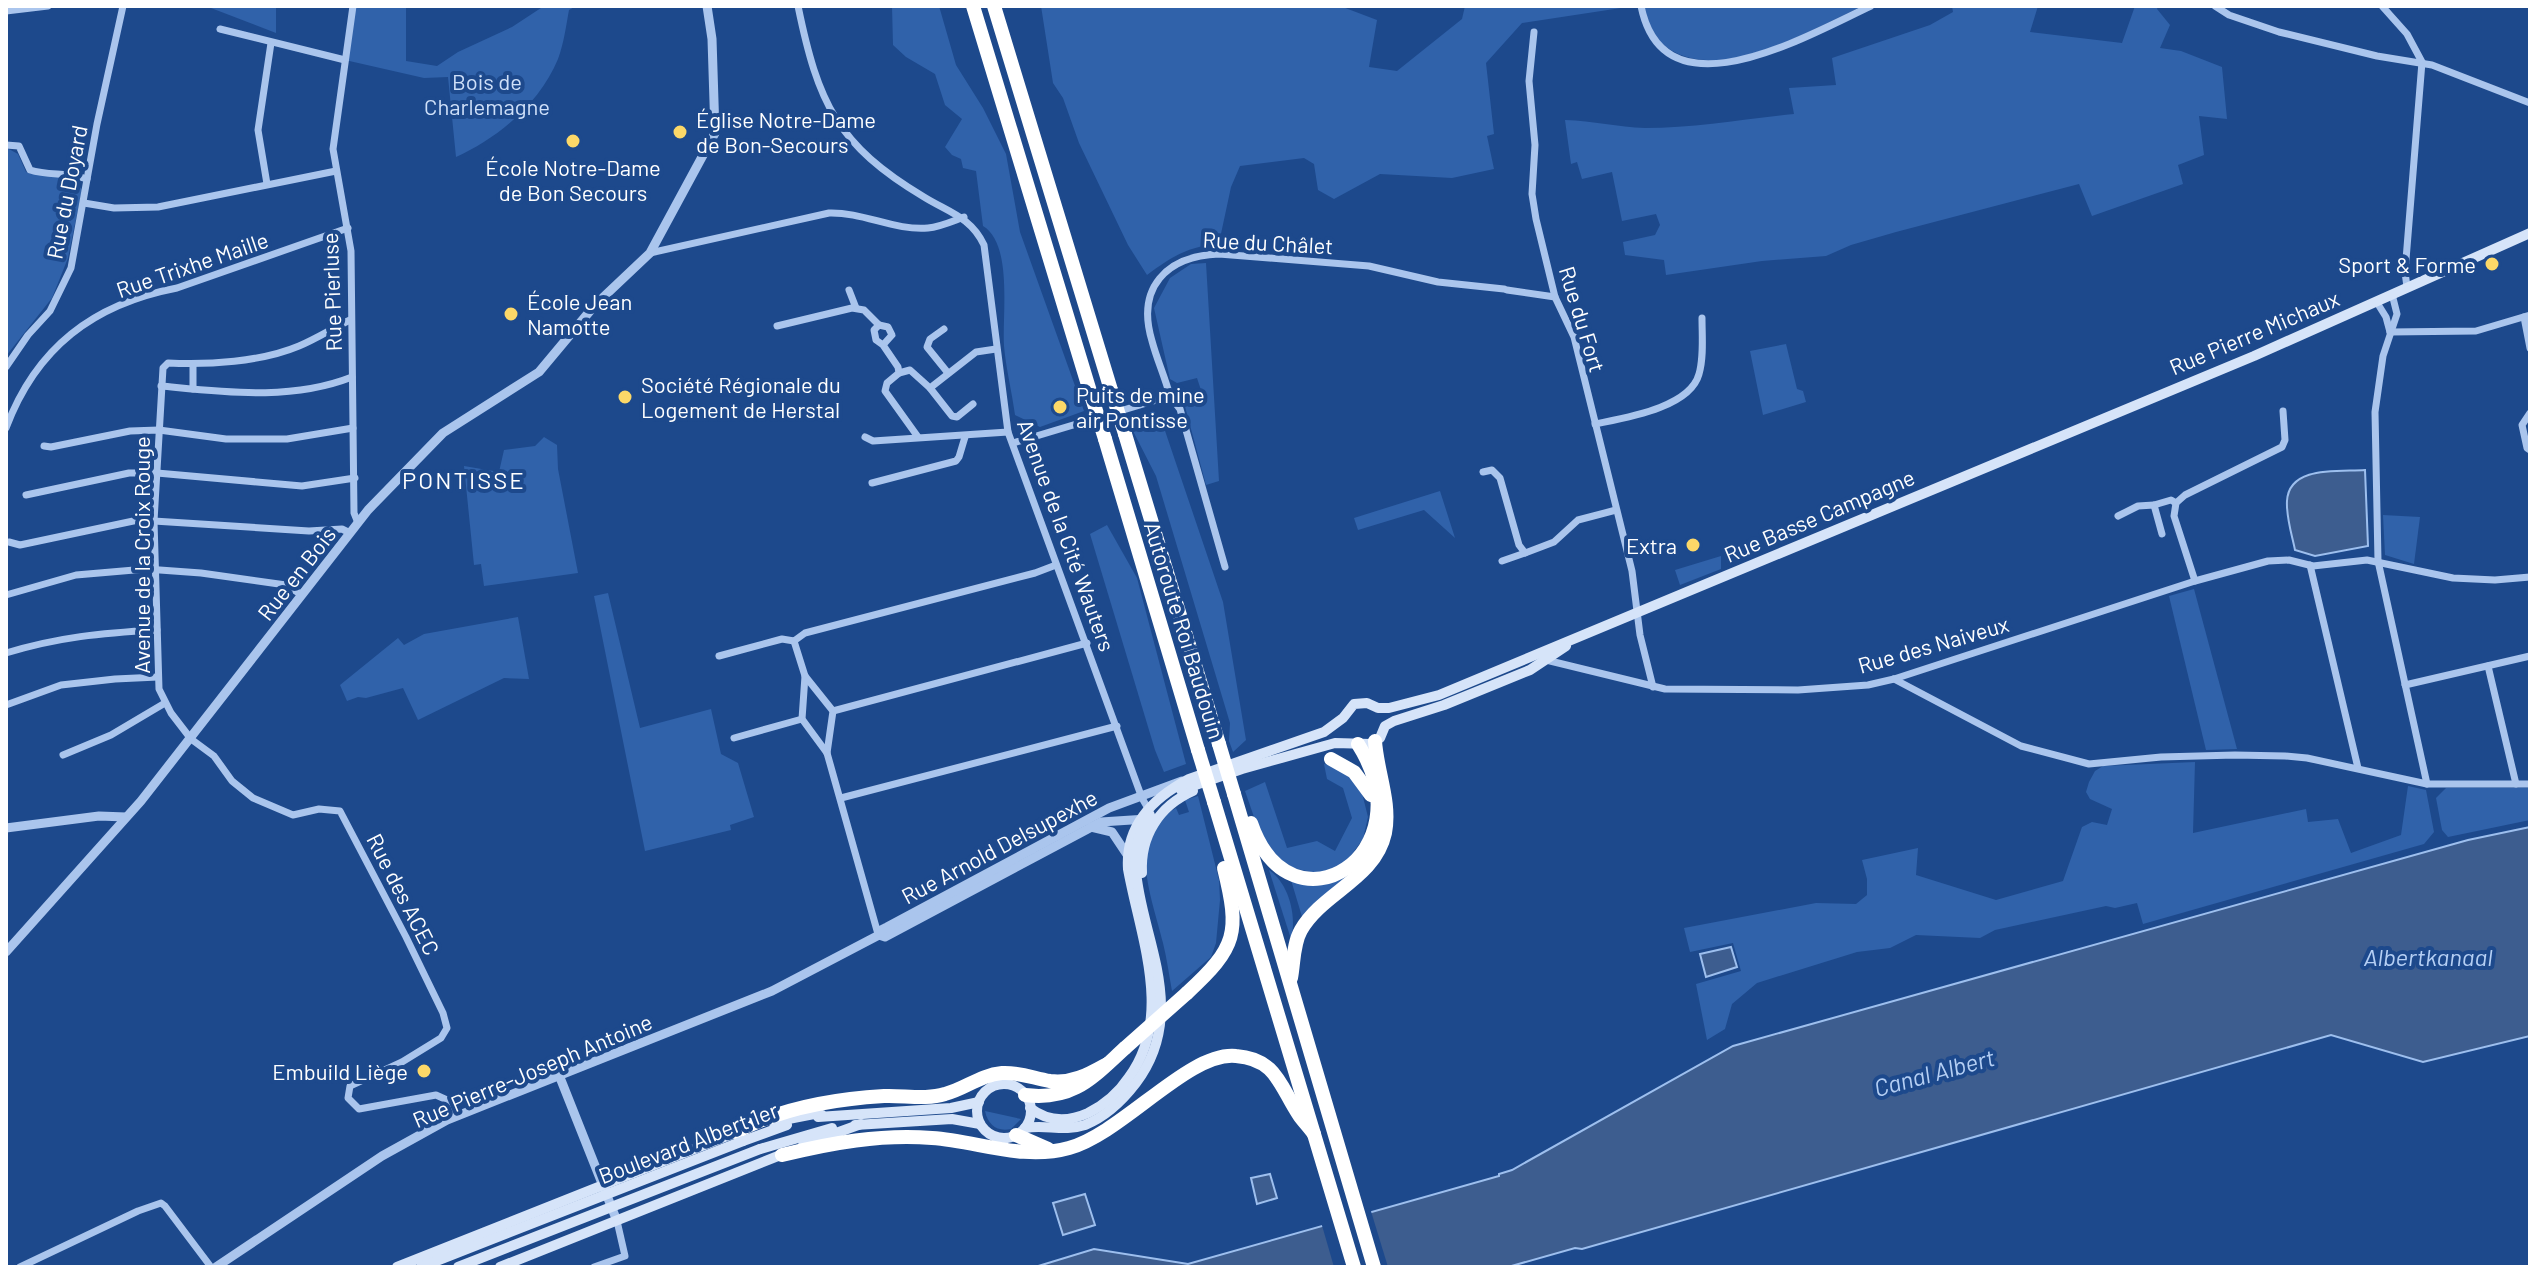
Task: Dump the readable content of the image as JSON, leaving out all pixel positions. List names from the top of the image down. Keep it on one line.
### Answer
{"streets":{"highway":["Autoroute Roi Baudouin"],"main road":["Rue Pierre Michaux","Rue Basse Campagne","Boulevard Albert 1er"],"street":["Rue du Doyard","Rue du Châlet","Rue Trixhe Maille","Rue Pierluse","Rue du Fort","Avenue de la Cité Wauters","Avenue de la Croix Rouge","Rue en Bois","Rue des Naiveux","Rue Arnold Delsupexhe","Rue des ACEC","Rue Pierre-Joseph Antoine"]},"crossings":[["Rue du Châlet","Rue du Fort"],["Rue Trixhe Maille","Rue Pierluse"],["Rue Pierluse","Rue en Bois"],["Rue du Fort","Rue Basse Campagne"],["Rue Pierre Michaux","Rue Basse Campagne"],["Rue Basse Campagne","Avenue de la Cité Wauters"],["Rue Basse Campagne","Rue des Naiveux"],["Rue Basse Campagne","Rue Arnold Delsupexhe"],["Rue Basse Campagne","Boulevard Albert 1er"],["Avenue de la Cité Wauters","Rue Arnold Delsupexhe"],["Avenue de la Cité Wauters","Boulevard Albert 1er"],["Avenue de la Croix Rouge","Rue en Bois"],["Avenue de la Croix Rouge","Rue des ACEC"],["Rue en Bois","Rue des ACEC"],["Rue Arnold Delsupexhe","Rue Pierre-Joseph Antoine"],["Rue Arnold Delsupexhe","Boulevard Albert 1er"],["Rue des ACEC","Rue Pierre-Joseph Antoine"]],"districts":["PONTISSE"],"water":["Albertkanaal","Canal Albert"],"parks":["Bois de Charlemagne"],"places":["Église Notre-Dame de Bon-Secours","École Notre-Dame de Bon Secours","Sport & Forme","École Jean Namotte","Société Régionale du Logement de Herstal","Puits de mine air Pontisse","Extra","Embuild Liège"]}
